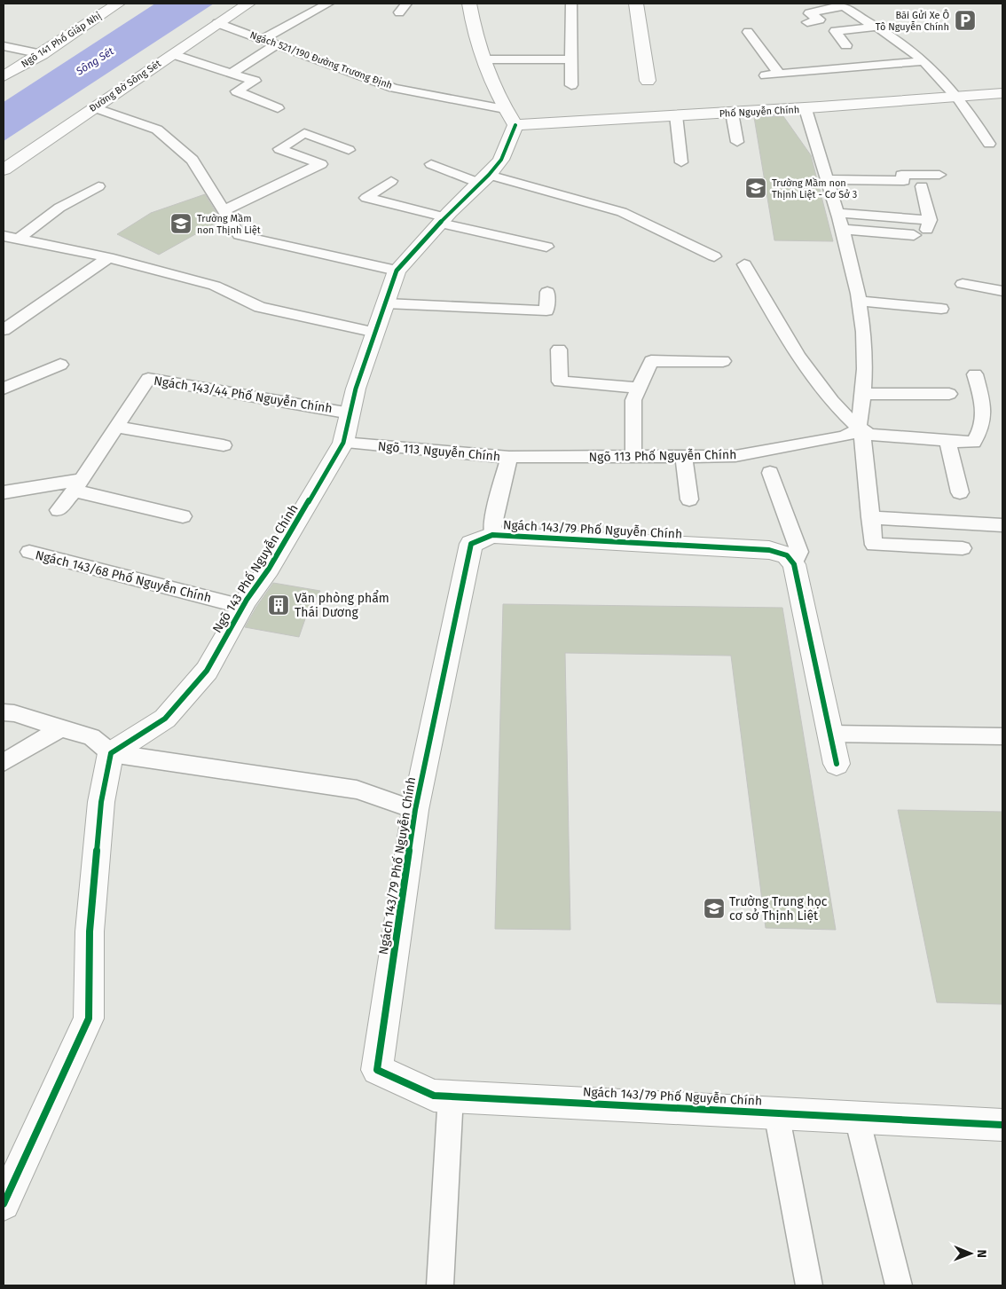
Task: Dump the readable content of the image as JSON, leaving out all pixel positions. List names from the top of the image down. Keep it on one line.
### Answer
{"streets":{"street":["Ngõ 141 Phố Giáp Nhị","Đường Bờ Sông Sét","Phố Nguyễn Chính","Ngách 143/79 Phố Nguyễn Chính","Ngõ 143 Phố Nguyễn Chính"],"lane":["Ngách 521/190 Đường Trương Định","Ngách 143/44 Phố Nguyễn Chính","Ngõ 113 Nguyễn Chính","Ngõ 113 Phố Nguyễn Chính","Ngách 143/68 Phố Nguyễn Chính"]},"crossings":[["Ngách 521/190 Đường Trương Định","Đường Bờ Sông Sét"],["Ngách 521/190 Đường Trương Định","Phố Nguyễn Chính"],["Ngách 521/190 Đường Trương Định","Ngõ 143 Phố Nguyễn Chính"],["Phố Nguyễn Chính","Ngõ 143 Phố Nguyễn Chính"],["Ngách 143/44 Phố Nguyễn Chính","Ngõ 143 Phố Nguyễn Chính"],["Ngõ 113 Nguyễn Chính","Ngõ 113 Phố Nguyễn Chính"],["Ngõ 113 Nguyễn Chính","Ngách 143/79 Phố Nguyễn Chính"],["Ngõ 113 Nguyễn Chính","Ngõ 143 Phố Nguyễn Chính"],["Ngách 143/79 Phố Nguyễn Chính","Ngõ 143 Phố Nguyễn Chính"],["Ngõ 143 Phố Nguyễn Chính","Ngách 143/68 Phố Nguyễn Chính"]],"water":["Sông Sét"],"places":{"parking":["Bãi Gửi Xe Ô Tô Nguyễn Chính"],"school or university":["Trường Mầm non Thịnh Liệt - Cơ Sở 3","Trường Mầm non Thịnh Liệt","Trường Trung học cơ sở Thịnh Liệt"],"building":["Văn phòng phẩm Thái Dương"]},"north":"right"}
